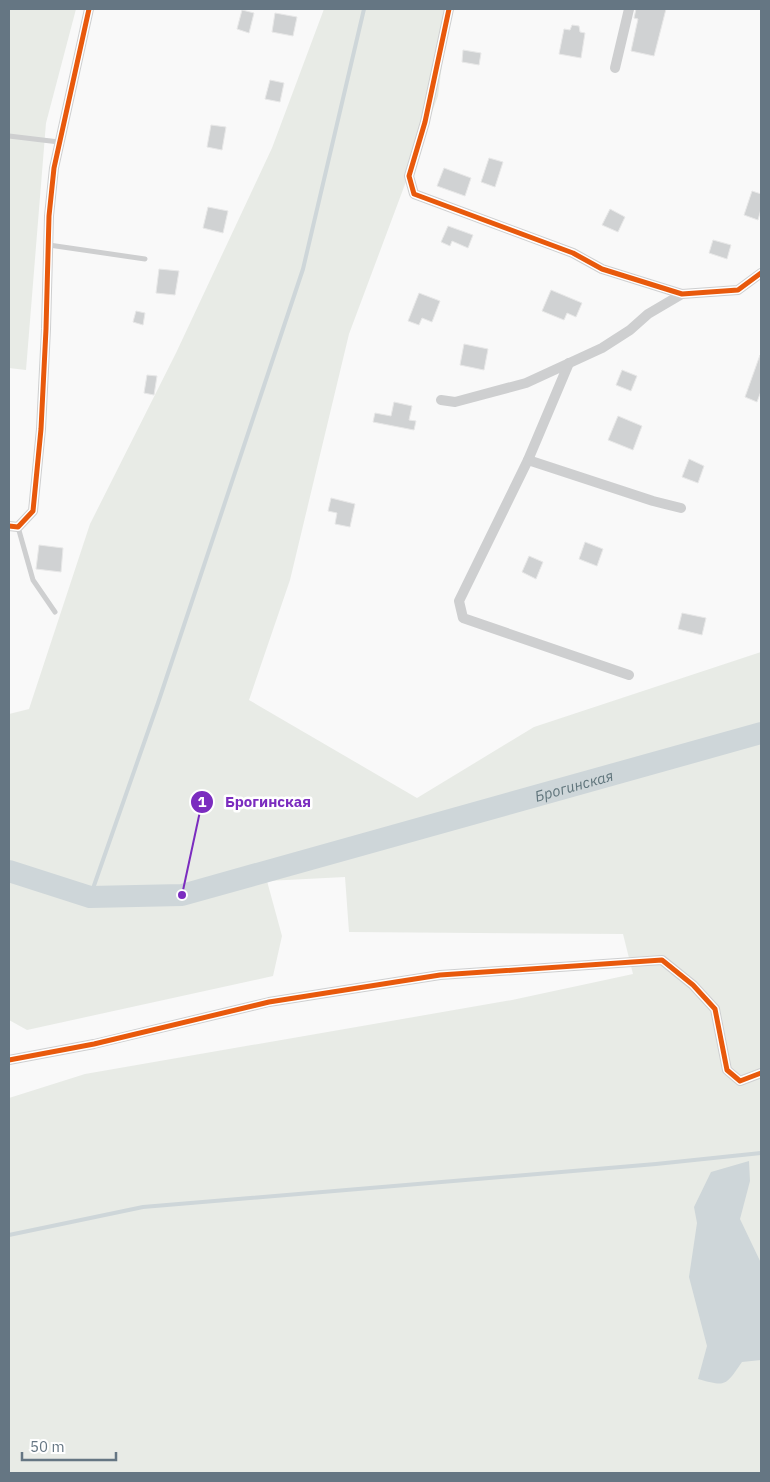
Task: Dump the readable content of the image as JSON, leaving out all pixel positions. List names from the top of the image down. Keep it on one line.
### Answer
{"water":["Брогинская"],"places":["Брогинская"],"scale_bar":"50 m"}
